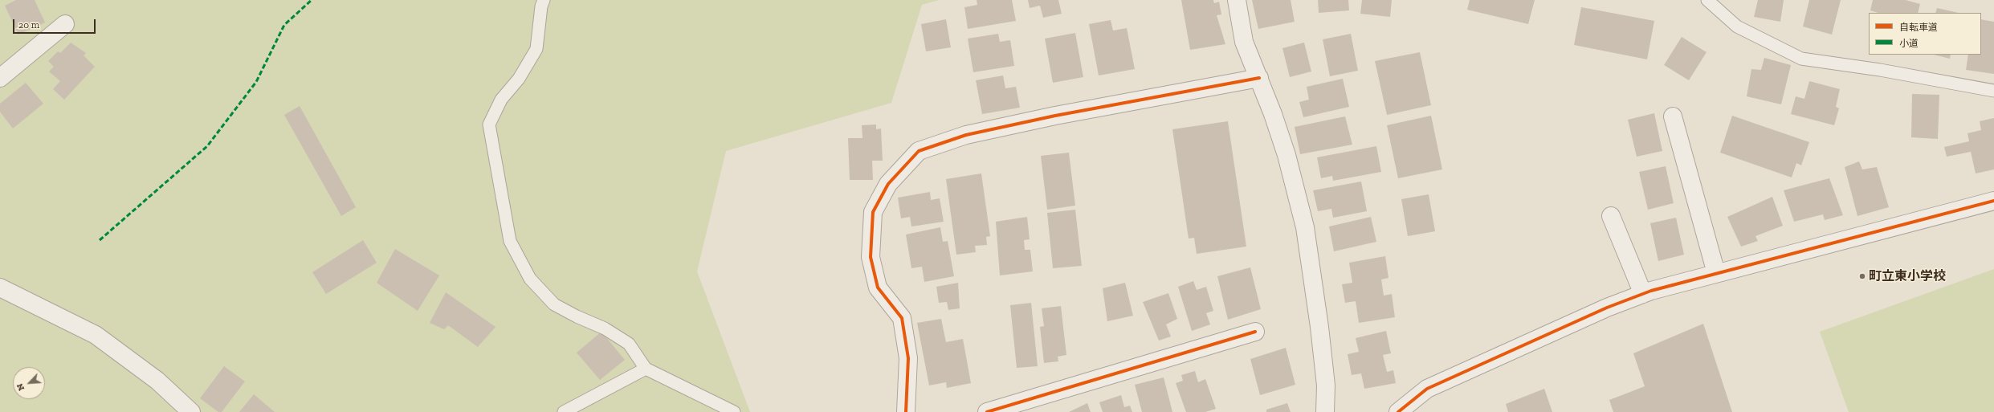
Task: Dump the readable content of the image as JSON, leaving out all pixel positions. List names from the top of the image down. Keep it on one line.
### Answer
{"places":["町立東小学校"],"legend":["自転車道","小道"],"scale_bar":"20 m","north":"bottom left"}
